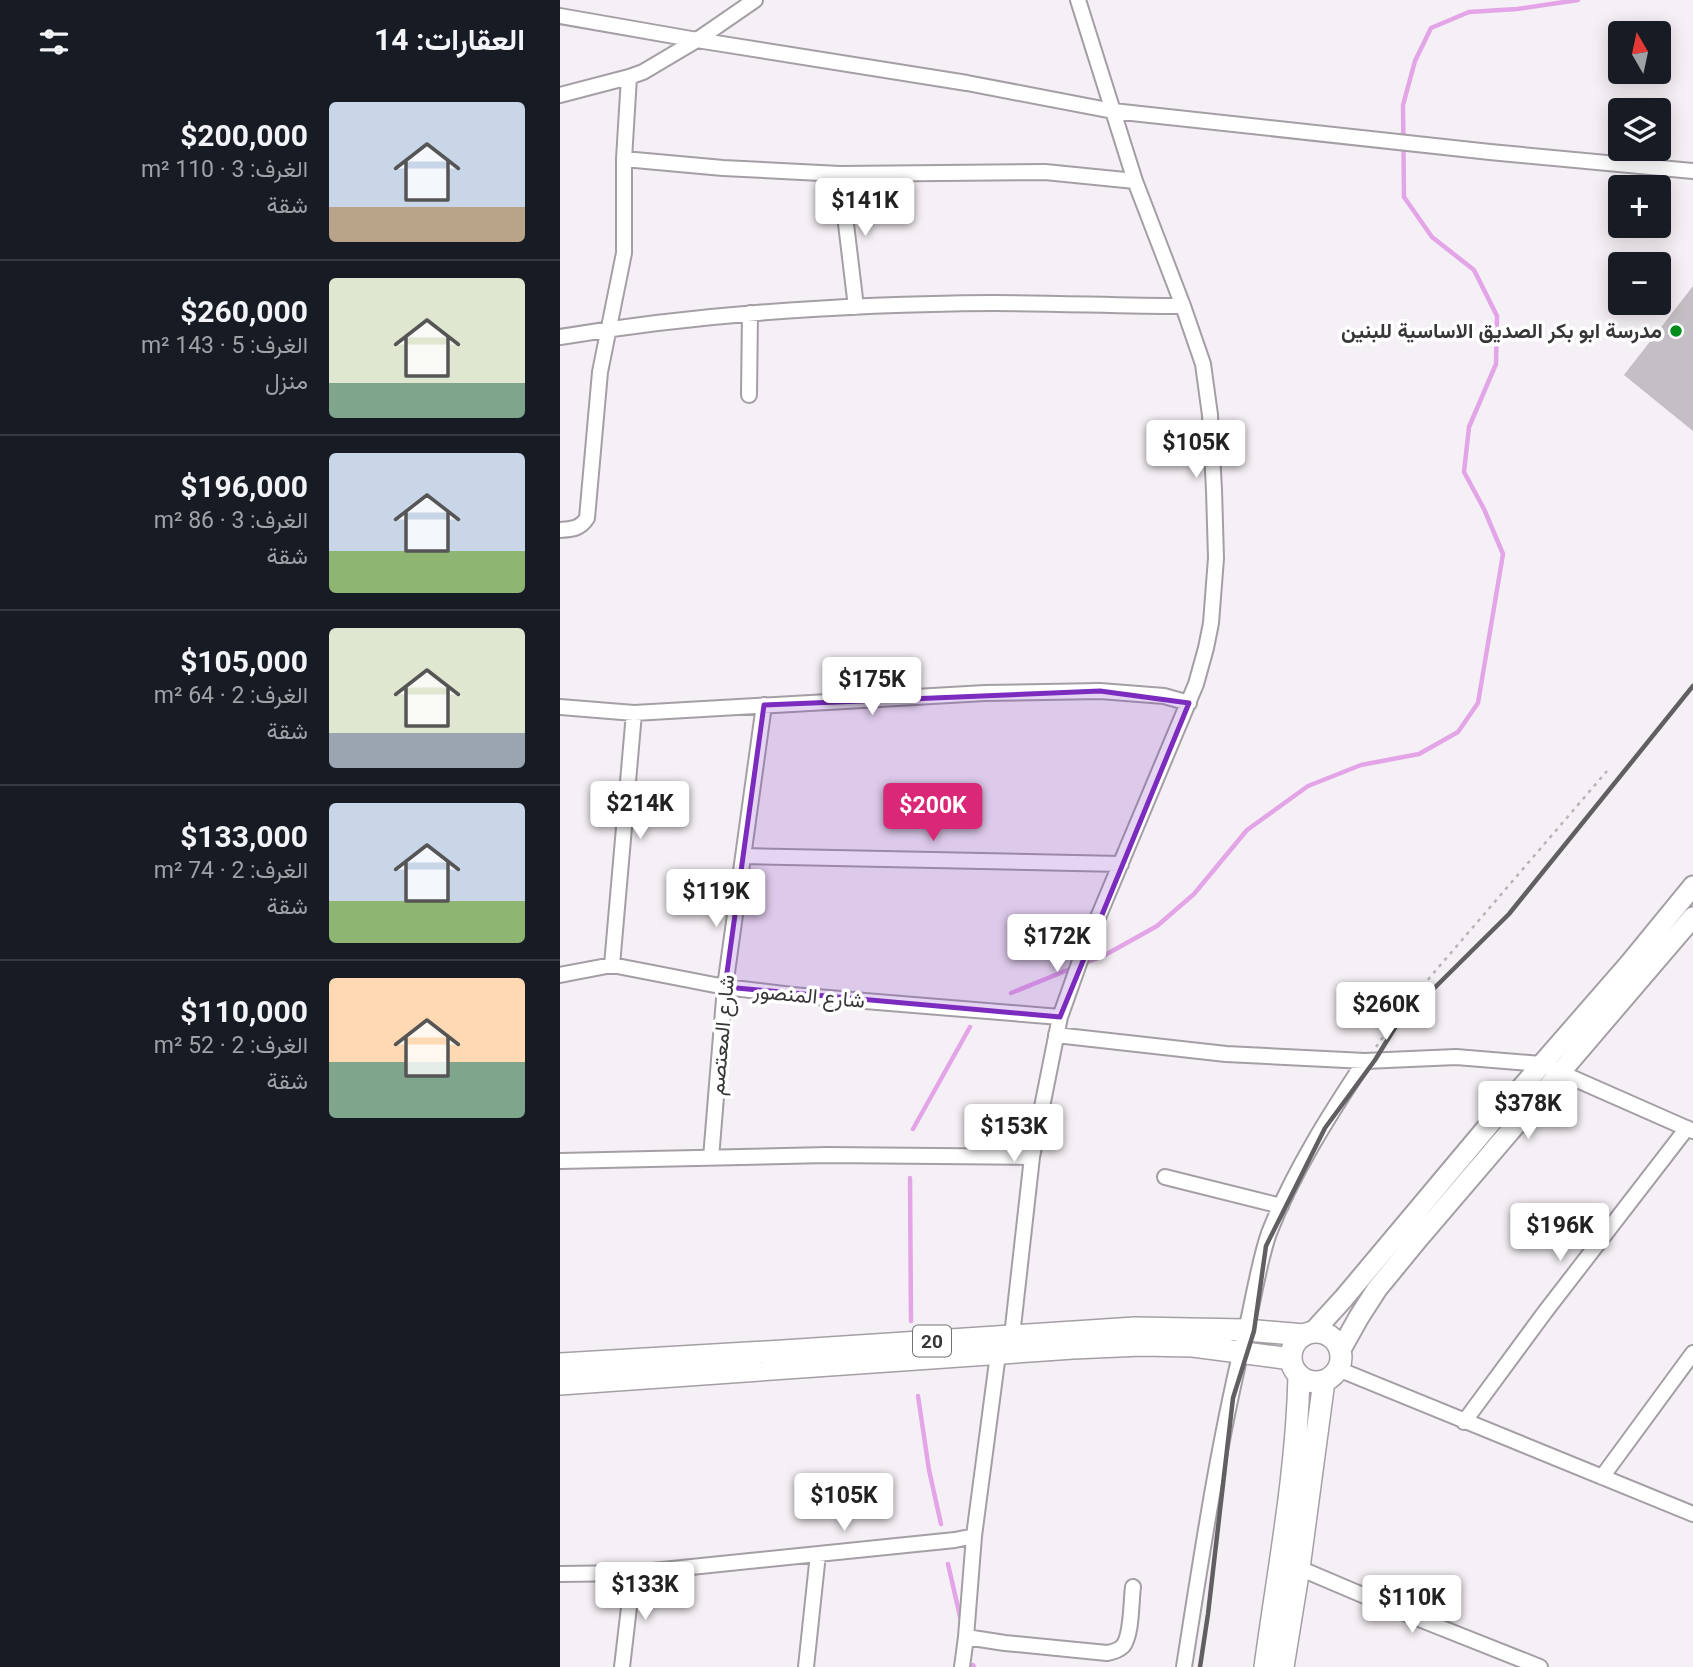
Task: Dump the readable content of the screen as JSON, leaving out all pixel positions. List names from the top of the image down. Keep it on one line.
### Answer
{"streets":{"main road":["20"],"street":["شارع المنصور","شارع المعتصم"]},"crossings":[["شارع المنصور","شارع المعتصم"]],"places":["مدرسة ابو بكر الصديق الاساسية للبنين"],"north":"top","page":{"heading":"العقارات: 14","map_buttons":["+","−"],"list":[{"name":"$200,000","note":"الغرف: 3 · 110 m² · شقة"},{"name":"$260,000","note":"الغرف: 5 · 143 m² · منزل"},{"name":"$196,000","note":"الغرف: 3 · 86 m² · شقة"},{"name":"$105,000","note":"الغرف: 2 · 64 m² · شقة"},{"name":"$133,000","note":"الغرف: 2 · 74 m² · شقة"},{"name":"$110,000","note":"الغرف: 2 · 52 m² · شقة"}],"price":["$141K","$105K","$175K","$214K","$200K","$119K","$172K","$260K","$378K","$153K","$196K","$105K","$133K","$110K"]}}
